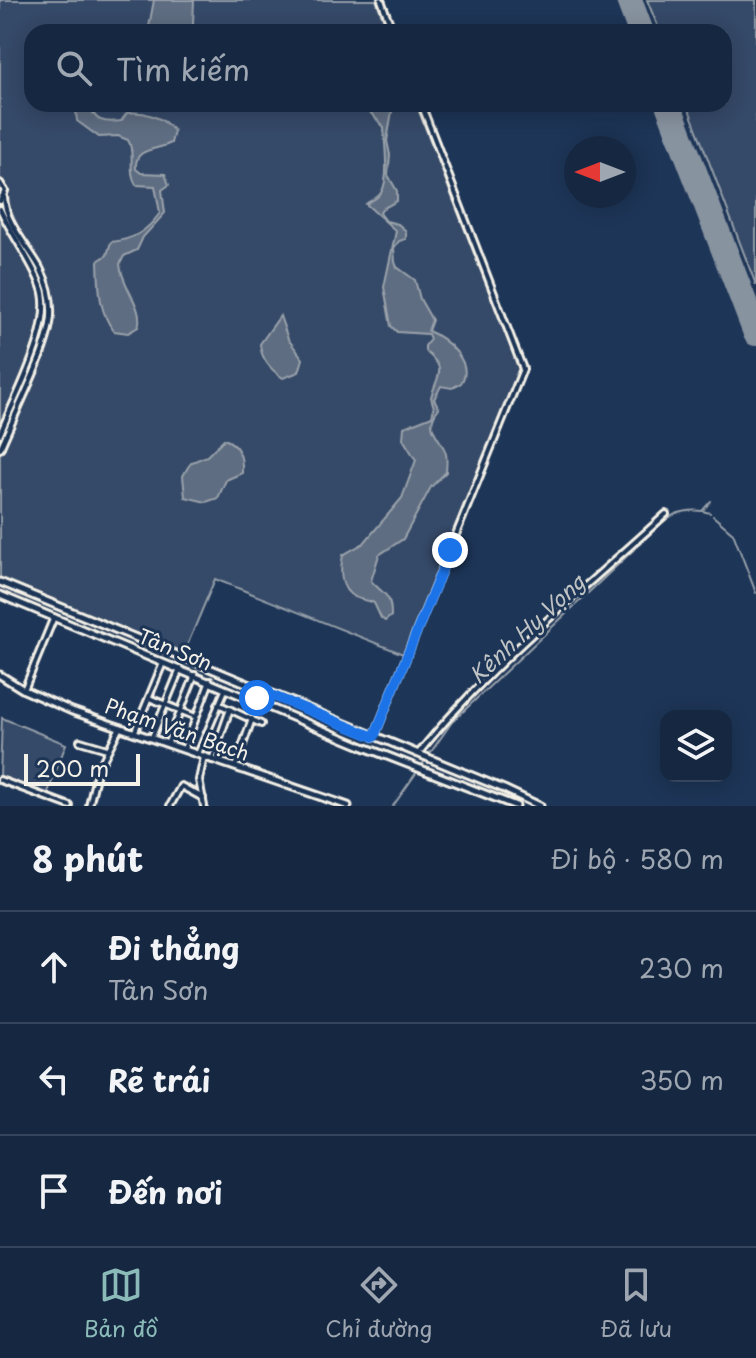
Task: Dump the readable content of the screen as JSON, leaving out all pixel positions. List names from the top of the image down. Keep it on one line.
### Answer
{"streets":{"street":["Tân Sơn","Phạm Văn Bạch"]},"water":["Kênh Hy Vọng"],"scale_bar":"200 m","north":"left","page":{"search":"Tìm kiếm","scale":"200 m","heading":["8 phút","Đi bộ · 580 m"],"list":[["Đi thẳng","Tân Sơn","230 m"],["Rẽ trái","350 m"],"Đến nơi"],"nav":["Bản đồ","Chỉ đường","Đã lưu"]}}
